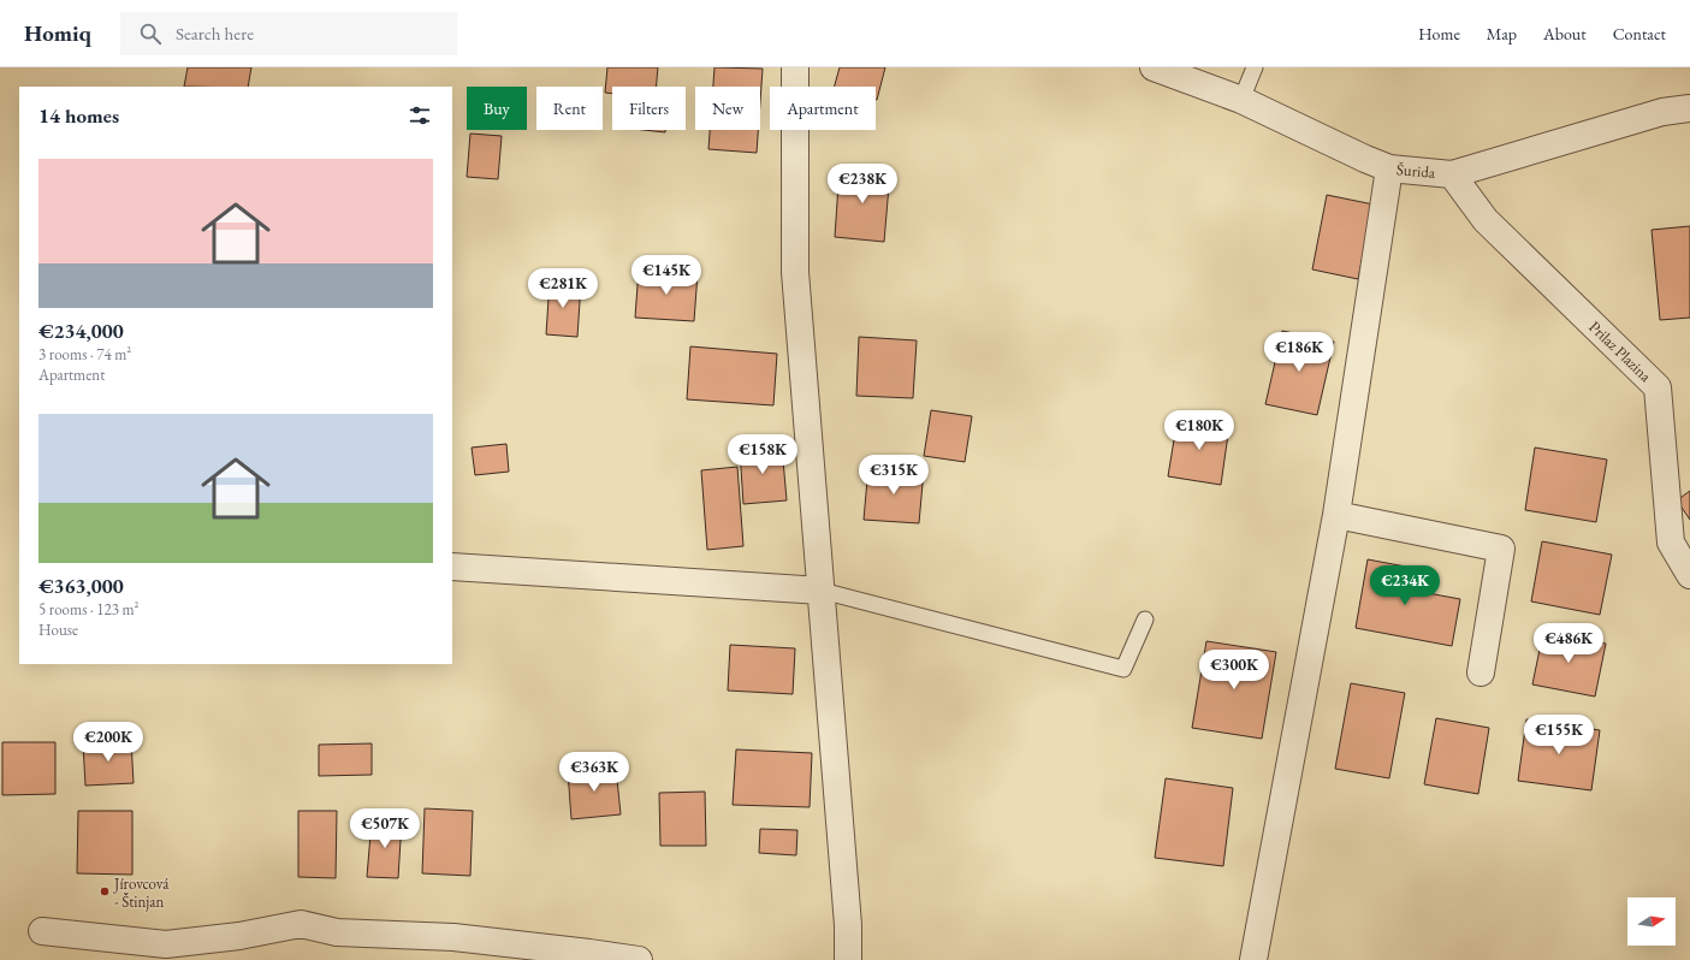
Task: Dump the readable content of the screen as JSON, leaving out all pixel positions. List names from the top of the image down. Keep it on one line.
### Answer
{"streets":{"street":["Šurida","Prilaz Plazina"]},"crossings":[["Šurida","Prilaz Plazina"]],"places":["Jírovcová - Štinjan"],"north":"right","page":{"header":"Homiq","search":"Search here","nav":["Home","Map","About","Contact"],"chip":["Buy","Rent","Filters","New","Apartment"],"heading":"14 homes","list":[{"name":"€234,000","note":"3 rooms · 74 m² · Apartment"},{"name":"€363,000","note":"5 rooms · 123 m² · House"}],"price":["€238K","€145K","€281K","€186K","€180K","€158K","€315K","€234K","€486K","€300K","€155K","€200K","€363K","€507K"]}}
